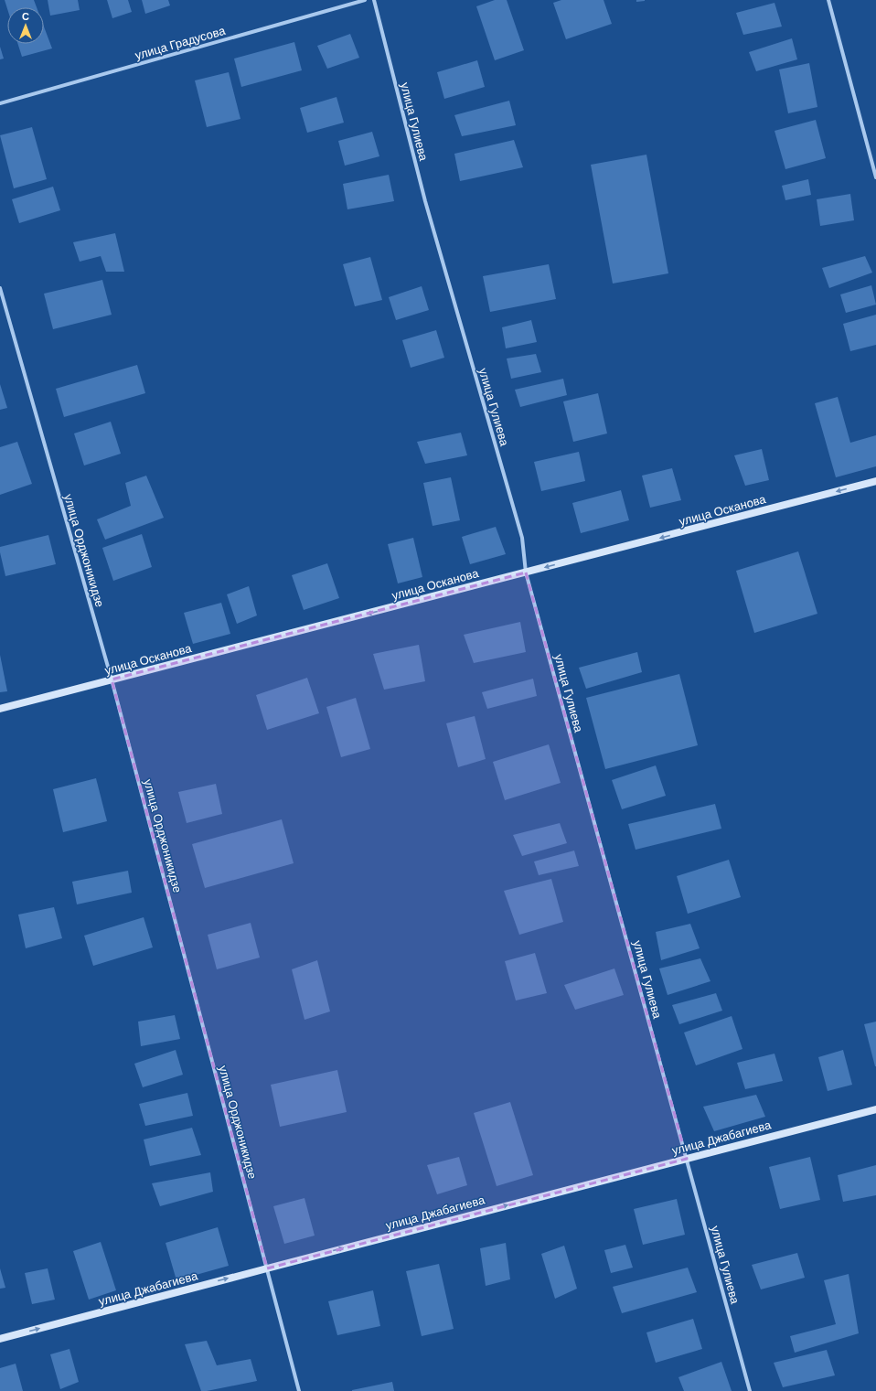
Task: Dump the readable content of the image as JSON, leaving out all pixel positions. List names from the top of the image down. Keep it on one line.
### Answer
{"streets":{"main road":["улица Осканова","улица Джабагиева"],"street":["улица Градусова","улица Гулиева","улица Орджоникидзе"]},"crossings":[["улица Гулиева","улица Осканова"],["улица Гулиева","улица Джабагиева"],["улица Осканова","улица Орджоникидзе"],["улица Орджоникидзе","улица Джабагиева"]],"one_way":["улица Осканова","улица Джабагиева"],"north":"top"}
